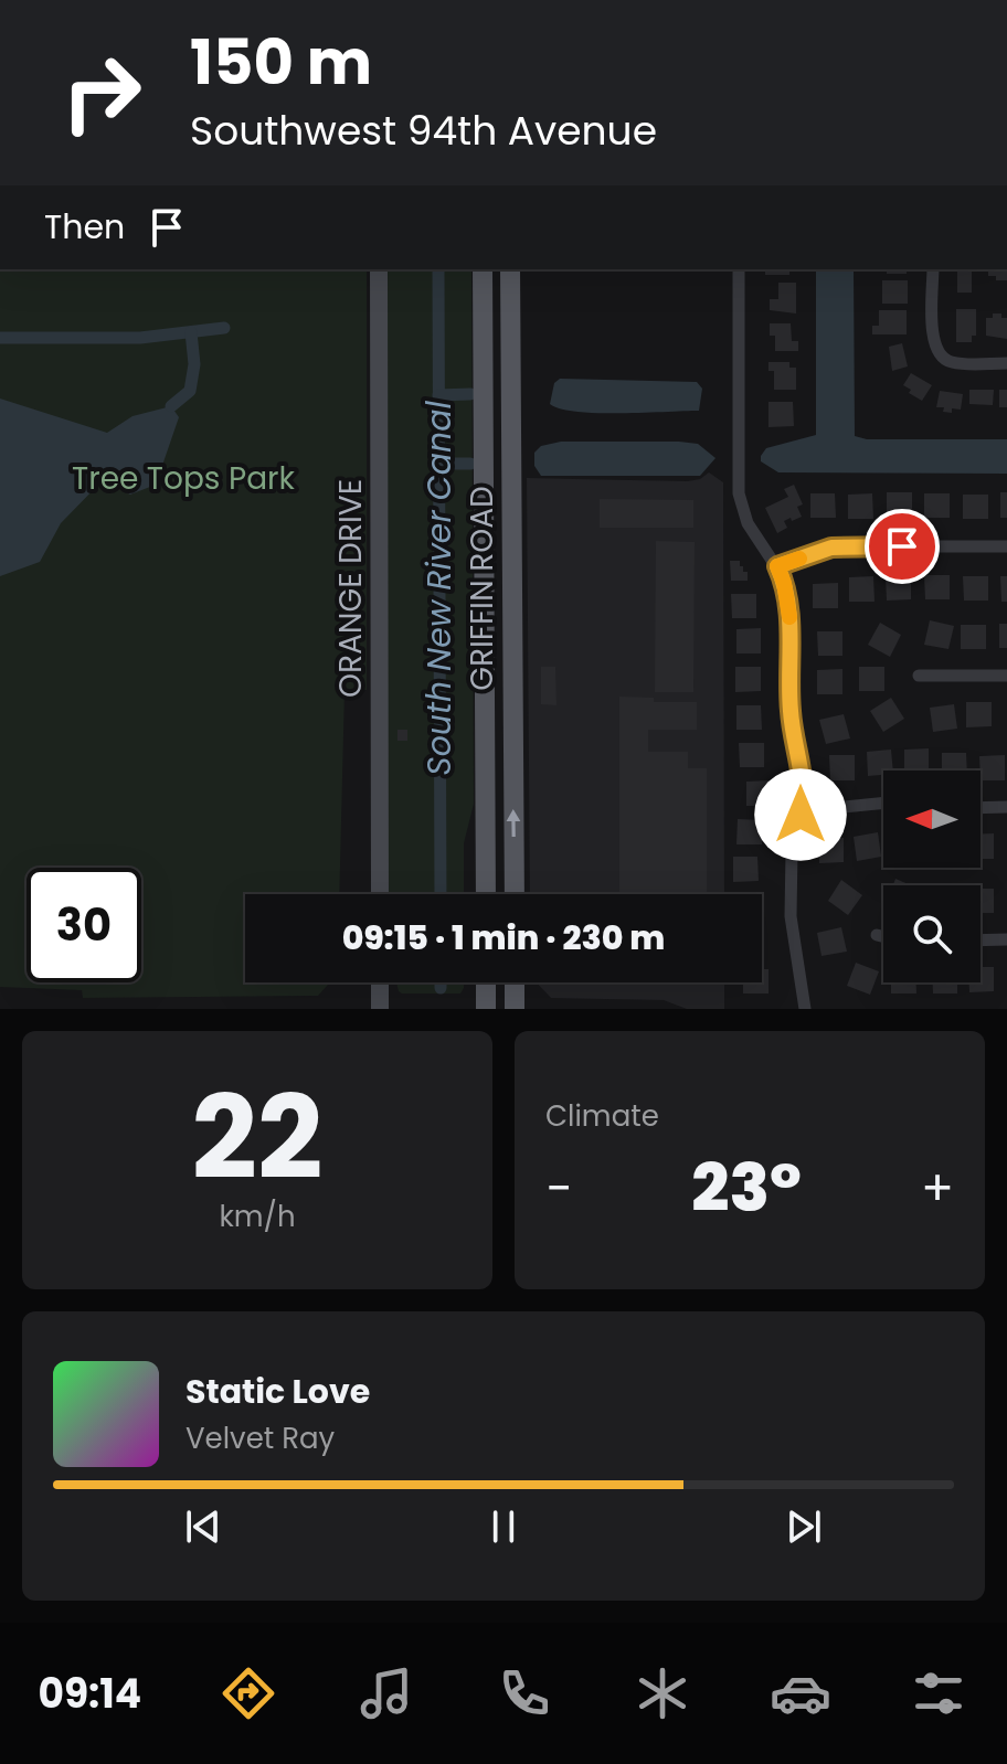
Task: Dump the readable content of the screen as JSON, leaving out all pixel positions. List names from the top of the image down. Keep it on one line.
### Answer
{"streets":{"main road":["GRIFFIN ROAD"],"street":["ORANGE DRIVE"]},"water":["South New River Canal"],"parks":["Tree Tops Park"],"north":"left","page":{"turn":["150 m","Southwest 94th Avenue"],"then":"Then","limit":"30","trip":"09:15 · 1 min · 230 m","tile":[["22","km/h"],"Climate"],"heat":["−","23°","+"],"song":["Static Love","Velvet Ray"],"tabs":"09:14"}}
